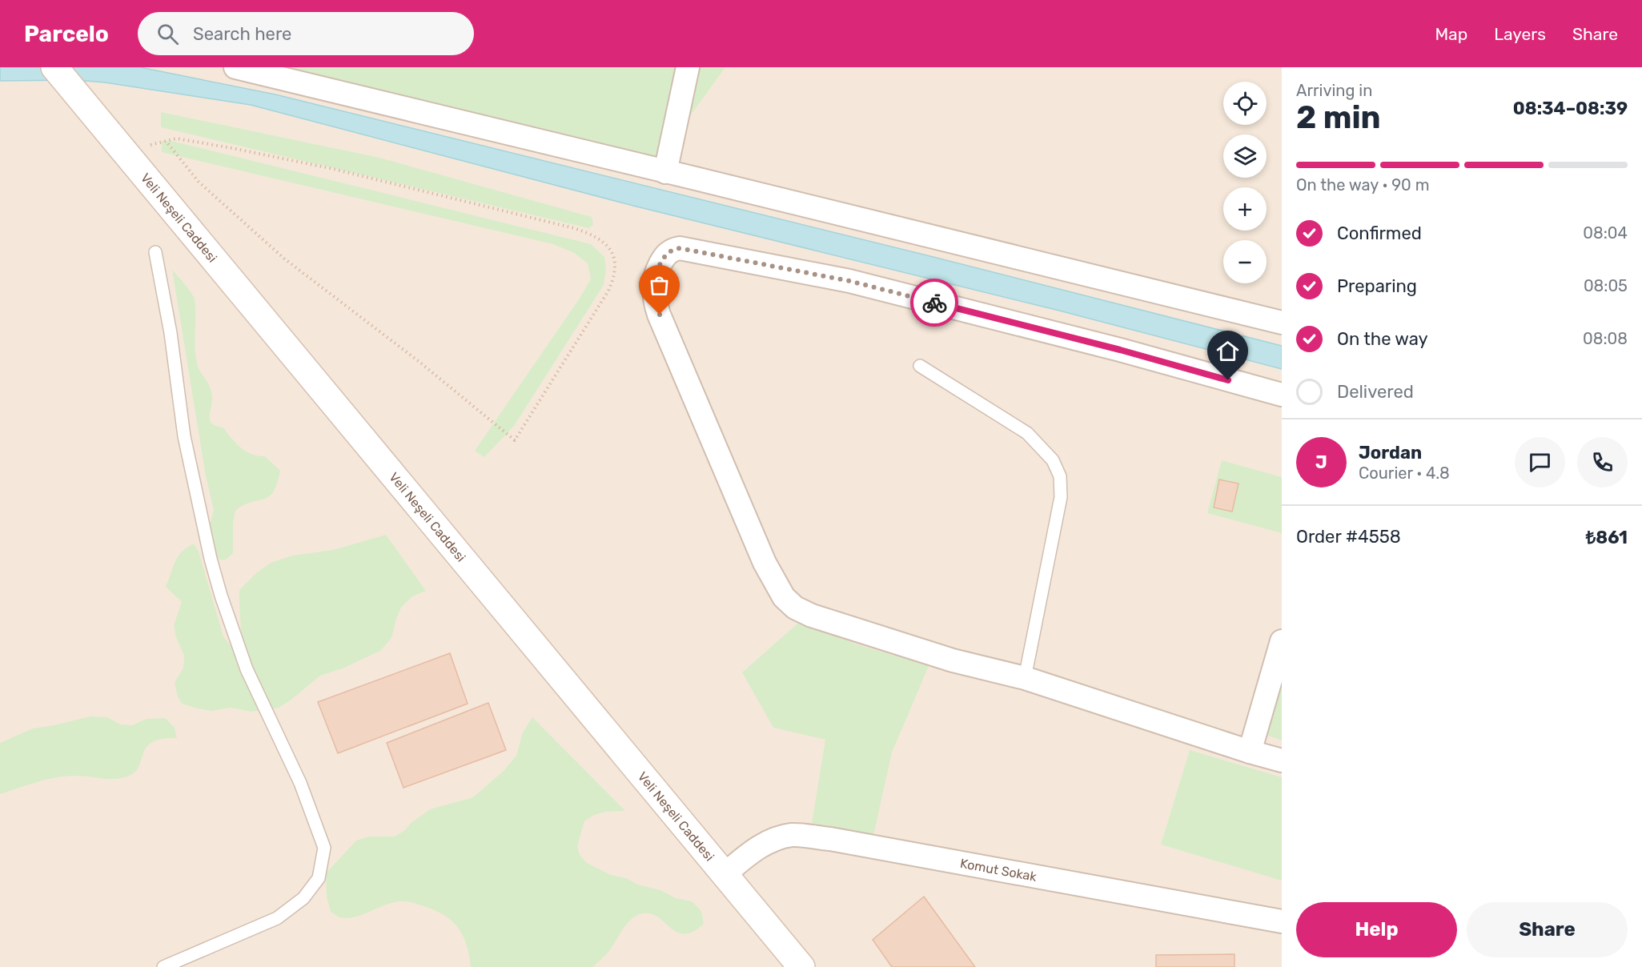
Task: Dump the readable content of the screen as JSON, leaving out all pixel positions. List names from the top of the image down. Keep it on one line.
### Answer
{"streets":{"street":["Veli Neşeli Caddesi","Komut Sokak"]},"crossings":[["Veli Neşeli Caddesi","Komut Sokak"]],"page":{"header":"Parcelo","search":"Search here","nav":["Map","Layers","Share"],"heading":["2 min","Arriving in","08:34–08:39"],"panel":["Jordan","Courier · 4.8","Order #4558","₺861"],"map_buttons":["+","−"],"bar":"On the way · 90 m","list":[["Confirmed","08:04"],["Preparing","08:05"],["On the way","08:08"],"Delivered"],"round":"J","buttons":["Help","Share"]}}
